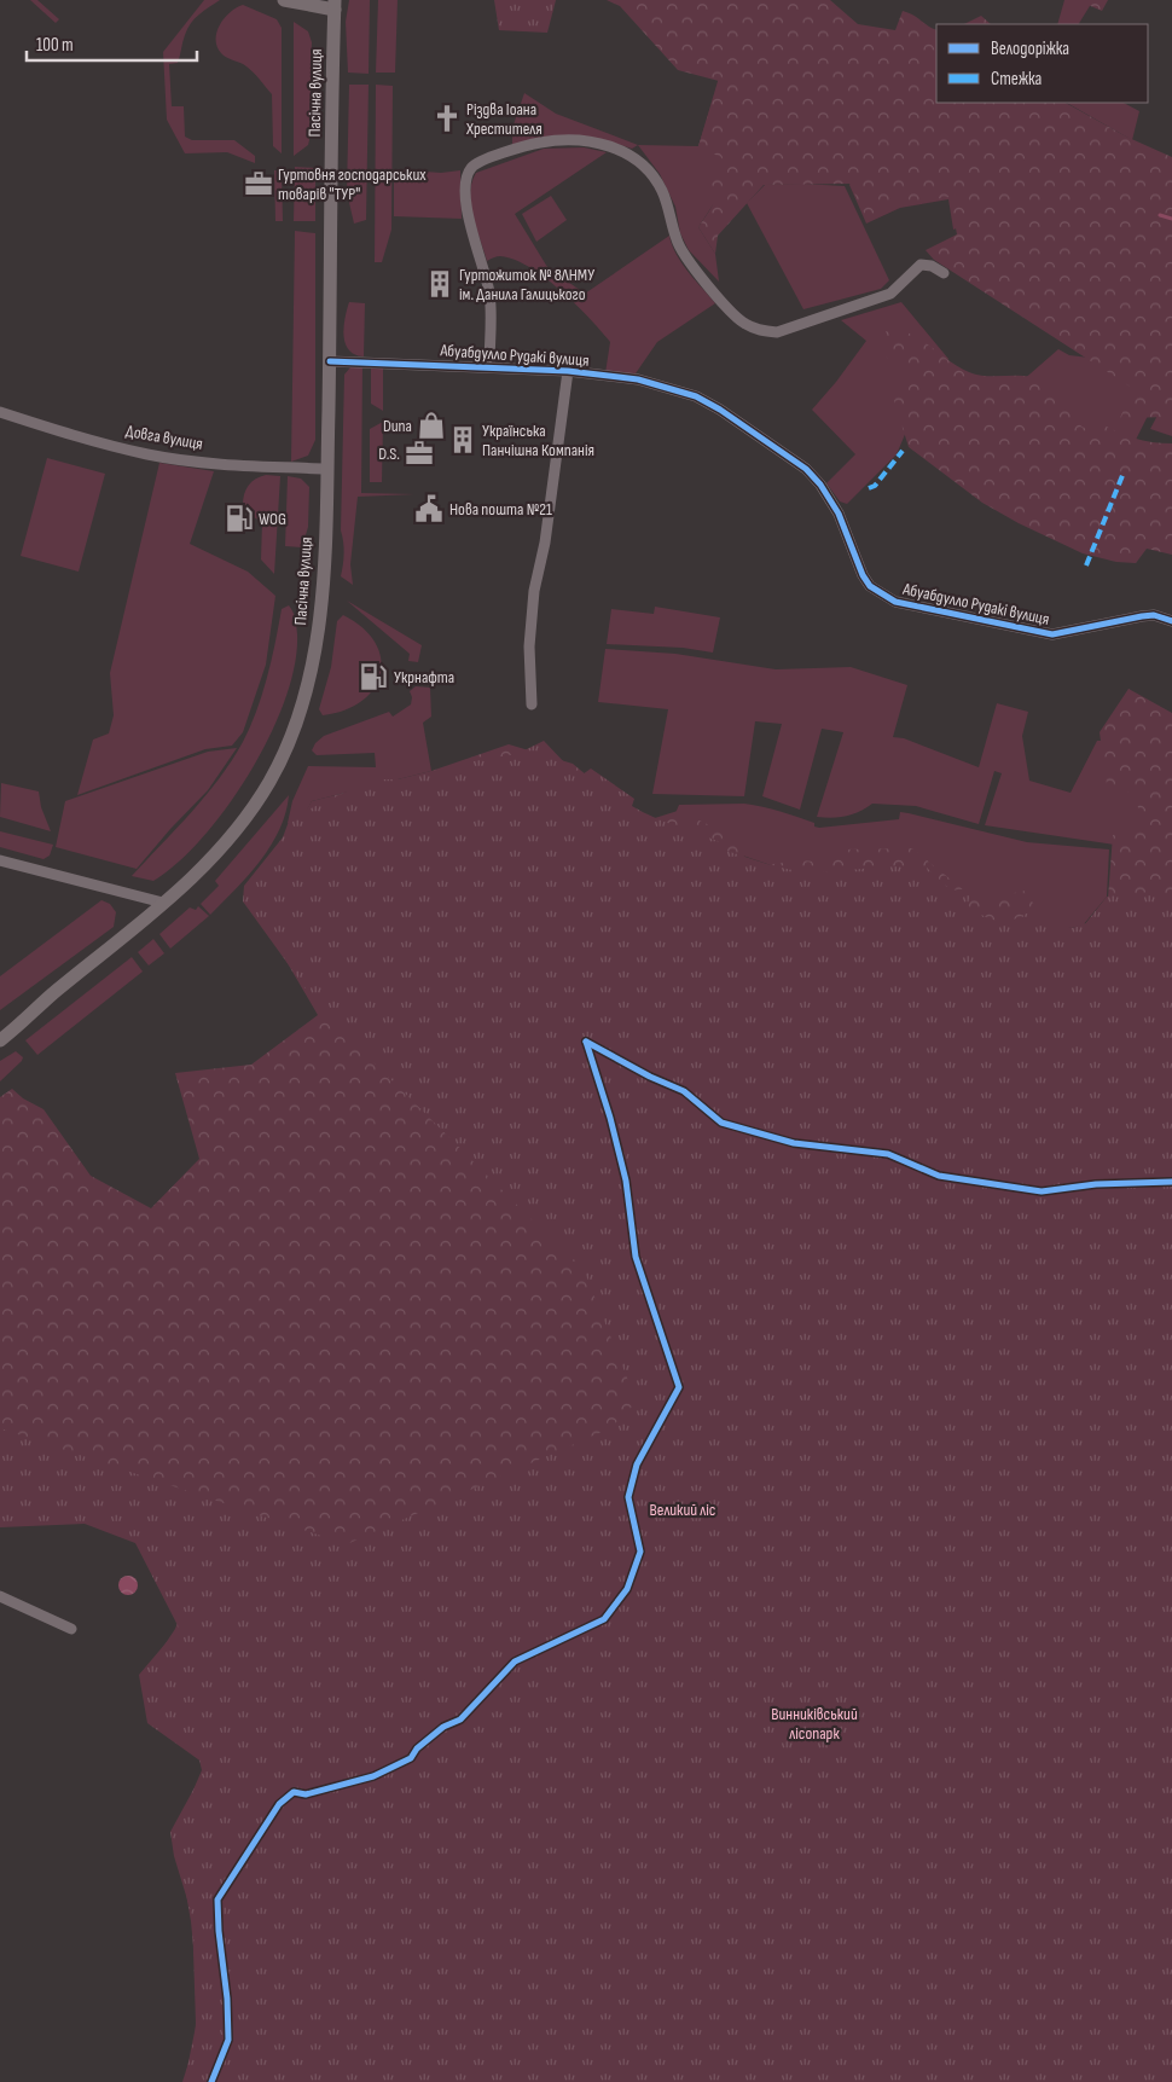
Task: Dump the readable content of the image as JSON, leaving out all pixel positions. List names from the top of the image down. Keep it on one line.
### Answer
{"streets":{"main road":["Пасічна вулиця"],"street":["Абуабдулло Рудакі вулиця","Довга вулиця"]},"crossings":[["Пасічна вулиця","Абуабдулло Рудакі вулиця"],["Пасічна вулиця","Довга вулиця"]],"parks":["Великий ліс","Винниківський лісопарк"],"places":{"church":["Різдва Іоана Хрестителя"],"office":["Гуртовня господарських товарів \"ТУР\"","D.S."],"building":["Гуртожиток № 8ЛНМУ ім. Данила Галицького","Українська Панчішна Компанія"],"shop":["Duna"],"public building":["Нова пошта №21"],"fuel station":["WOG","Укрнафта"]},"legend":["Велодоріжка","Стежка"],"scale_bar":"100 m"}
